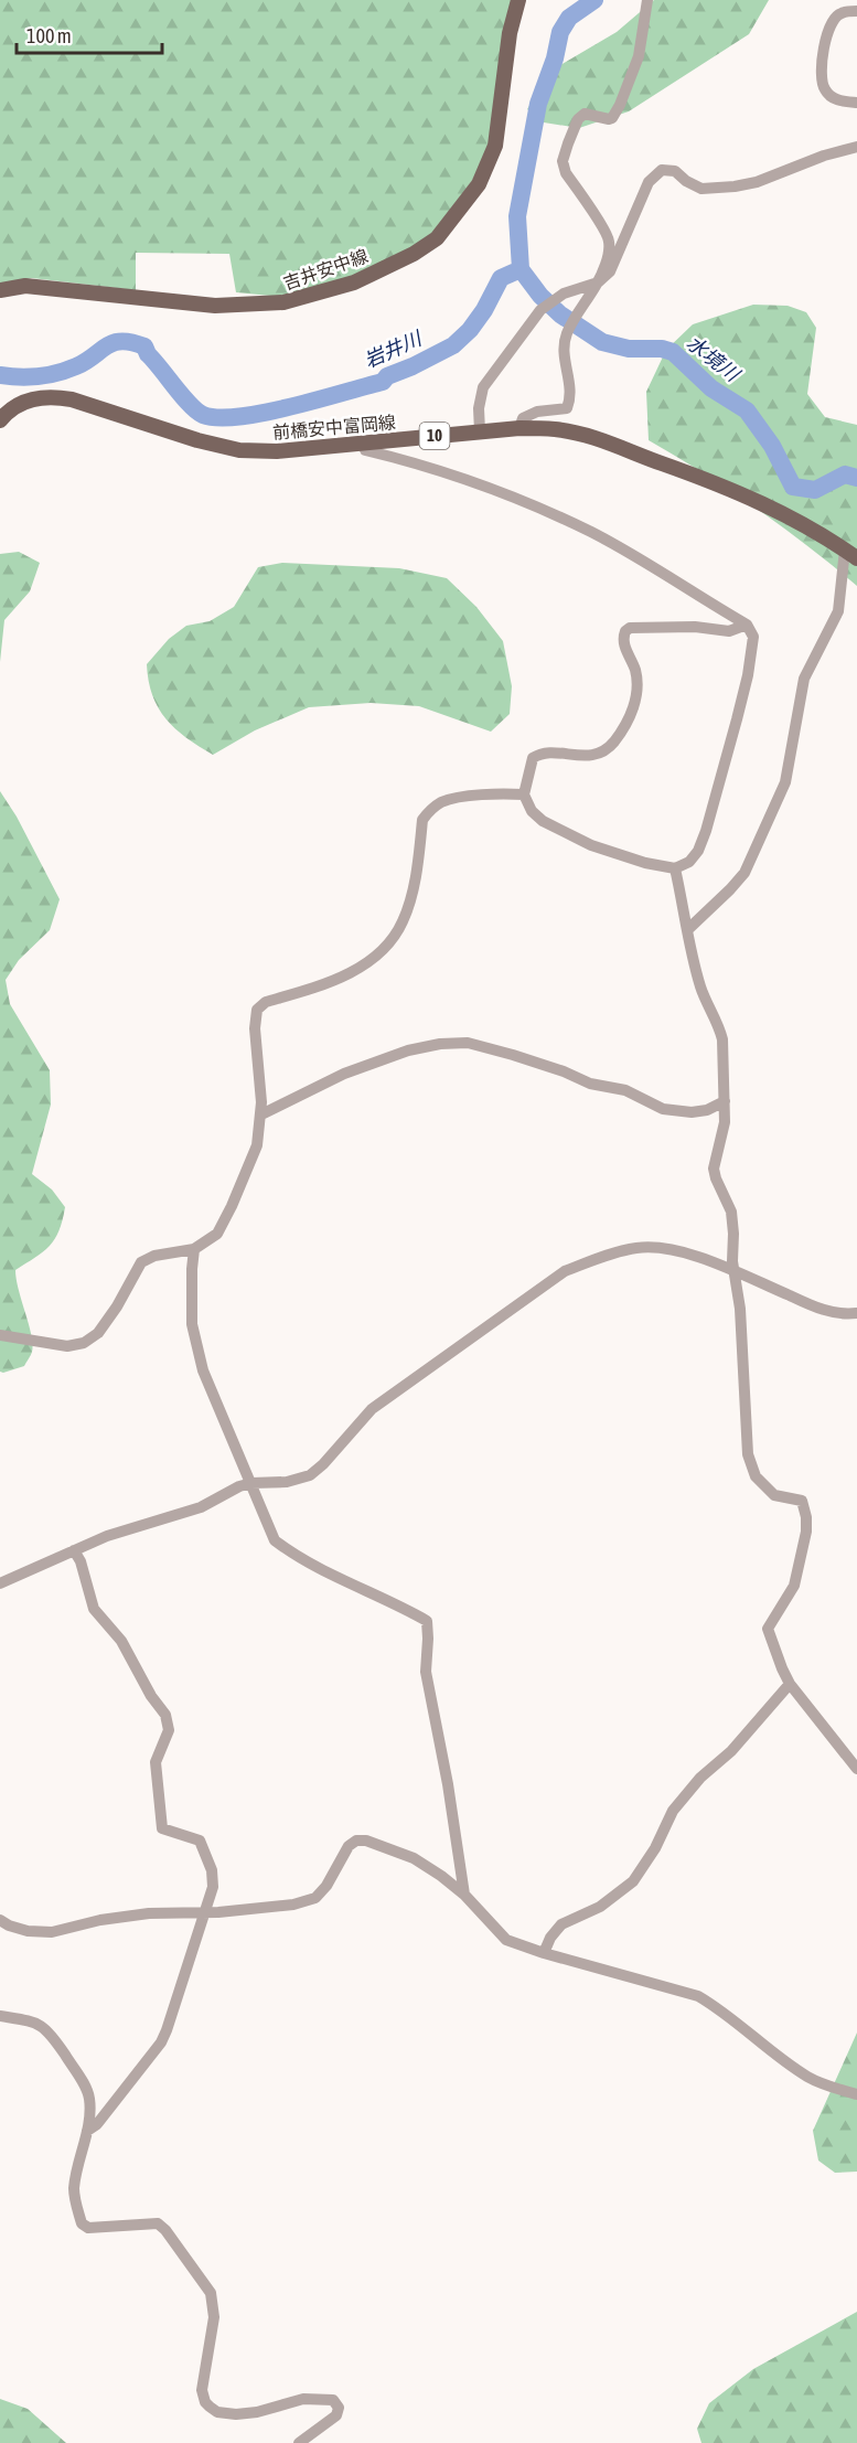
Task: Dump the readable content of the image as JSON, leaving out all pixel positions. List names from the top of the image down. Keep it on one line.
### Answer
{"streets":{"main road":["吉井安中線","前橋安中富岡線","10"]},"water":["岩井川","水境川"],"scale_bar":"100 m"}
